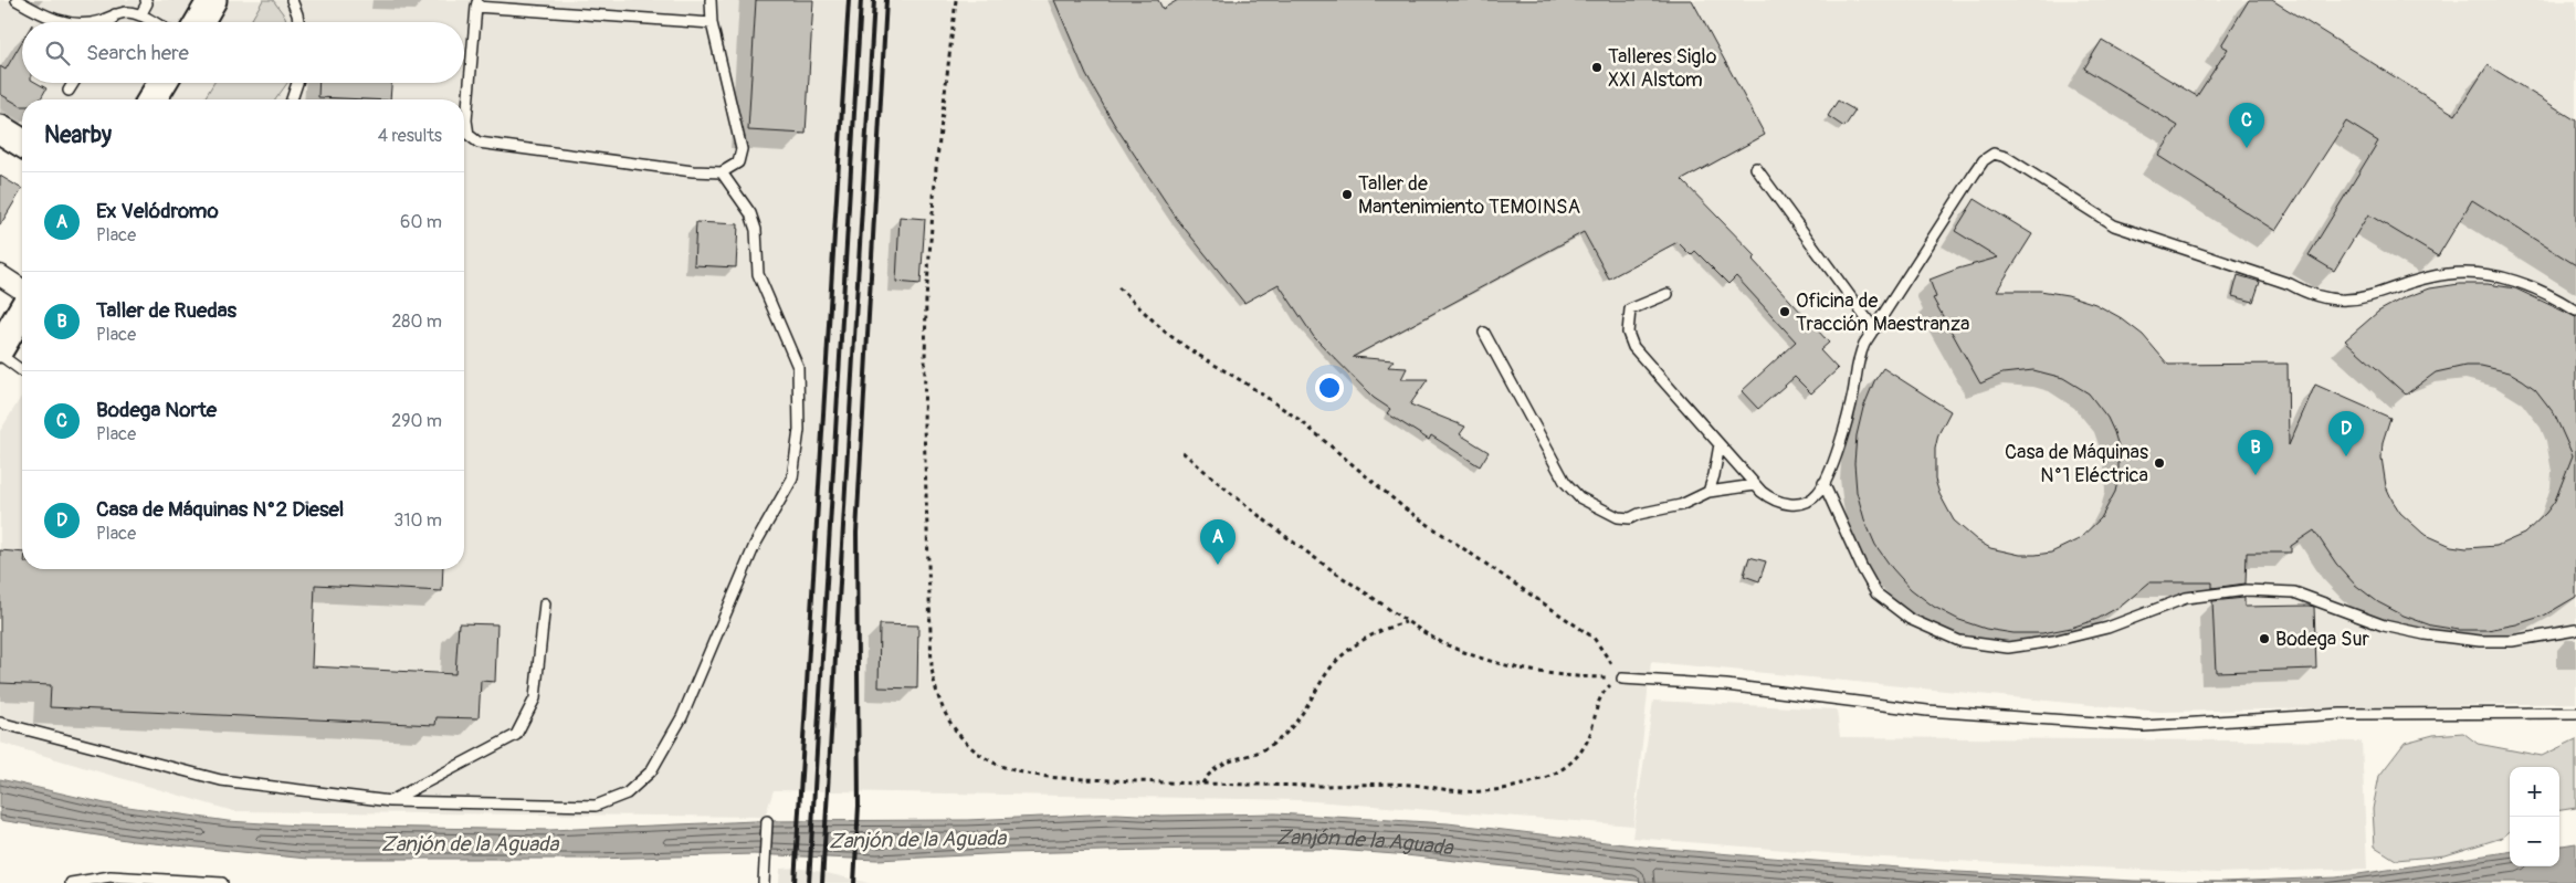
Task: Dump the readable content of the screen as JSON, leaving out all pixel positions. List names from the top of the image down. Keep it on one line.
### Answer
{"water":["Zanjón de la Aguada"],"places":["Talleres Siglo XXI Alstom","Taller de Mantenimiento TEMOINSA","Oficina de Tracción Maestranza","Casa de Máquinas N°1 Eléctrica","Bodega Sur"],"page":{"search":"Search here","heading":["Nearby","4 results"],"pins":["C","D","B","A"],"list":[{"mark":"A","name":"Ex Velódromo","note":"Place","value":"60 m"},{"mark":"B","name":"Taller de Ruedas","note":"Place","value":"280 m"},{"mark":"C","name":"Bodega Norte","note":"Place","value":"290 m"},{"mark":"D","name":"Casa de Máquinas N°2 Diesel","note":"Place","value":"310 m"}],"map_buttons":["+","−"]}}
